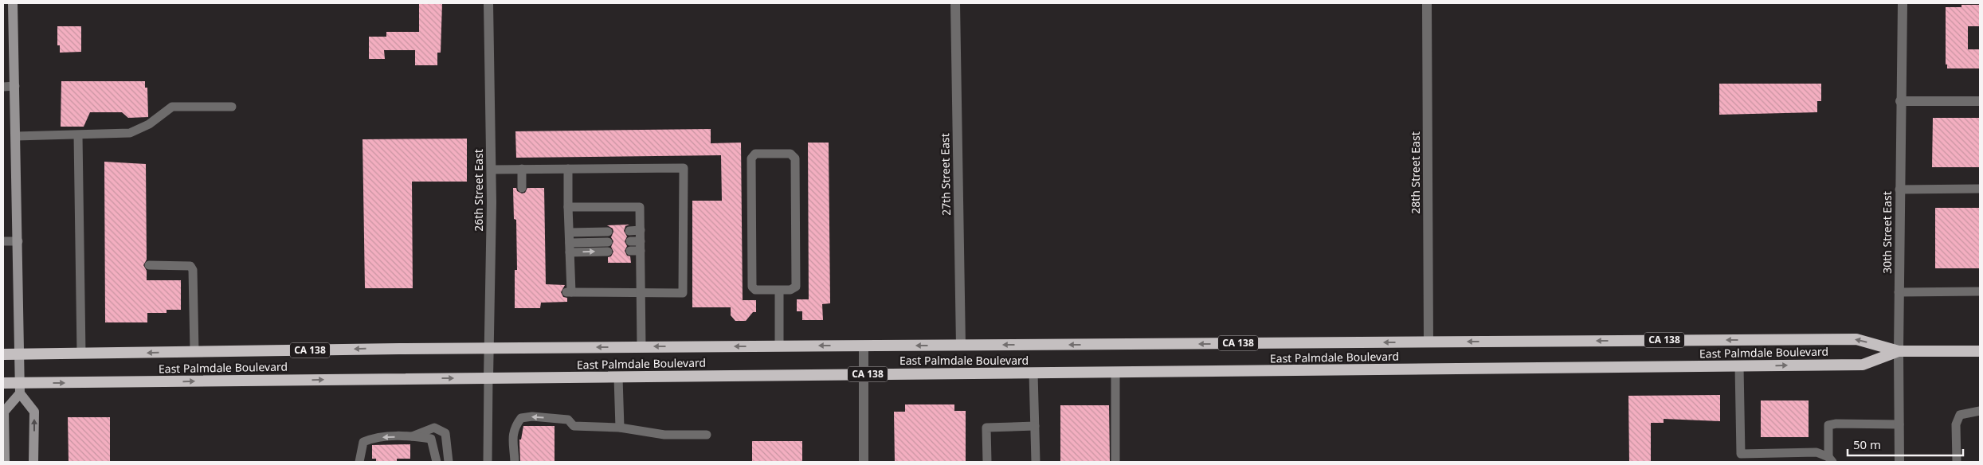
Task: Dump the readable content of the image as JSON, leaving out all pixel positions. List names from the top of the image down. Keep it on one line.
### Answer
{"streets":{"highway":["CA 138","East Palmdale Boulevard"],"street":["28th Street East","27th Street East","26th Street East","30th Street East"]},"crossings":[["28th Street East","East Palmdale Boulevard"],["27th Street East","East Palmdale Boulevard"],["26th Street East","East Palmdale Boulevard"],["30th Street East","East Palmdale Boulevard"]],"scale_bar":"50 m"}
